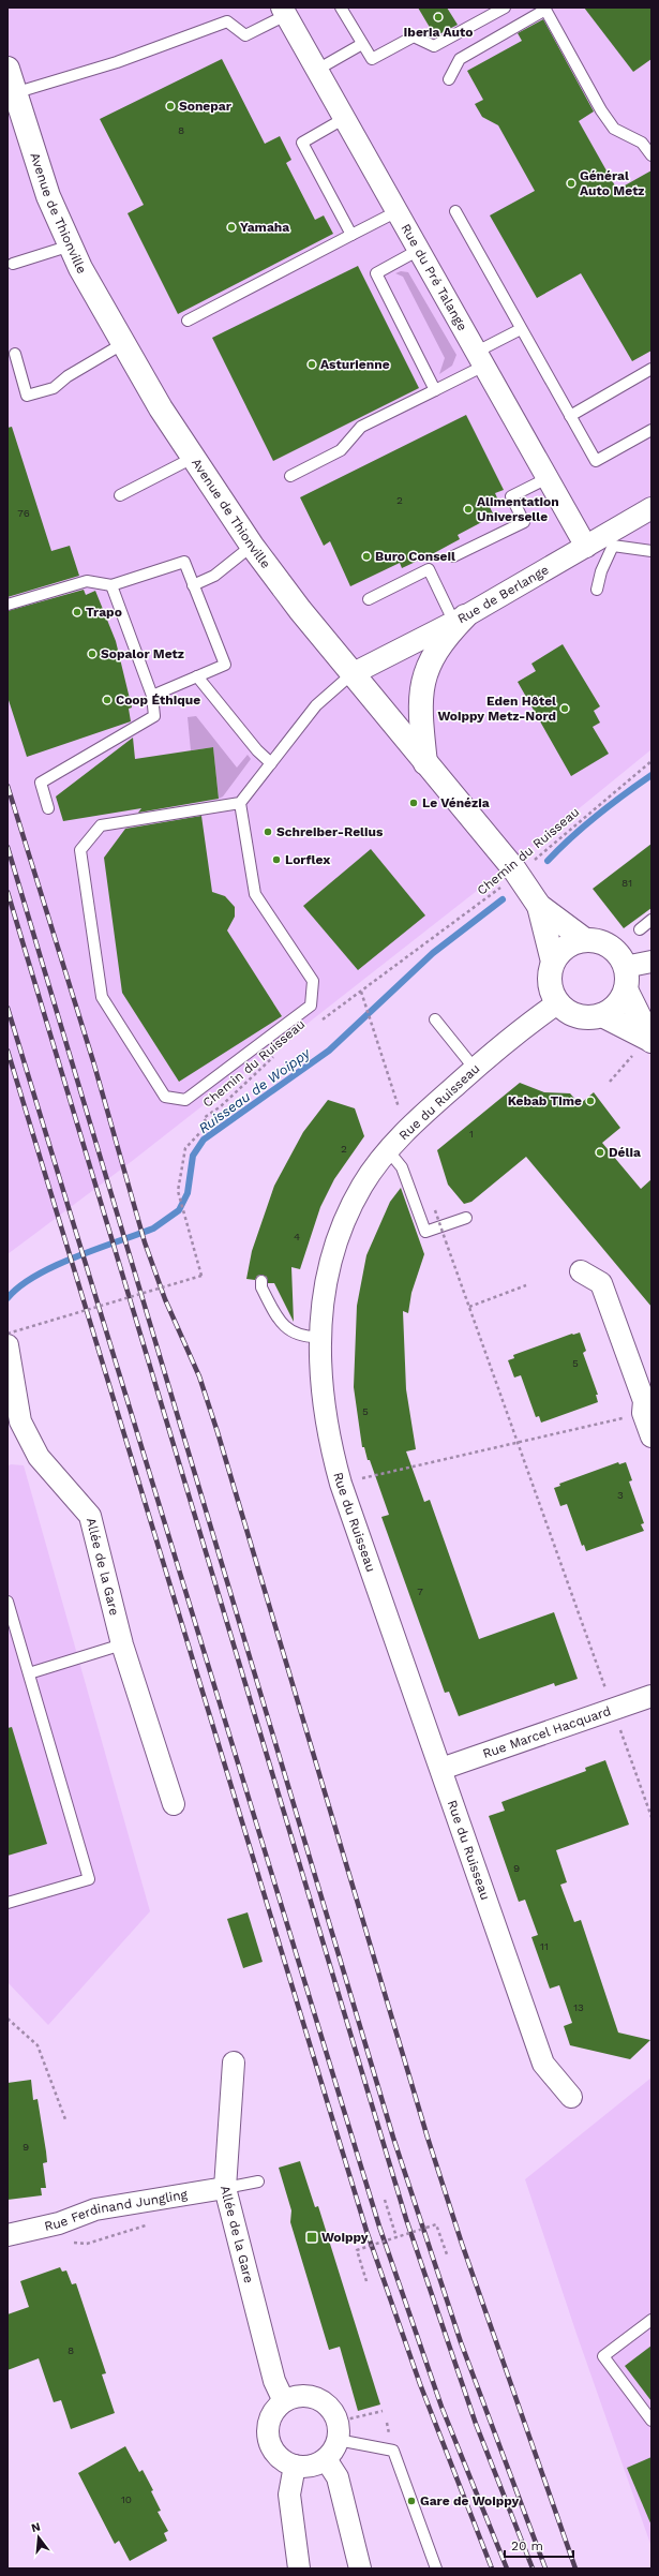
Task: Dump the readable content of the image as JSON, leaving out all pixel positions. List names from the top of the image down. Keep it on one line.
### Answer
{"streets":{"main road":["Avenue de Thionville"],"street":["Rue du Pré Talange","Rue de Berlange","Rue du Ruisseau","Allée de la Gare","Rue Marcel Hacquard","Rue Ferdinand Jungling"],"path":["Chemin du Ruisseau"]},"crossings":[["Avenue de Thionville","Rue de Berlange"],["Avenue de Thionville","Chemin du Ruisseau"],["Avenue de Thionville","Rue du Ruisseau"],["Rue du Pré Talange","Rue de Berlange"],["Rue du Ruisseau","Rue Marcel Hacquard"],["Allée de la Gare","Rue Ferdinand Jungling"]],"water":["Ruisseau de Woippy"],"places":{"other":["Iberia Auto","Sonepar","Général Auto Metz","Yamaha","Asturienne","Alimentation Universelle","Buro Conseil","Trapo","Sopalor Metz","Coop Éthique","Eden Hôtel Woippy Metz-Nord","Le Vénézia","Schreiber-Relius","Lorflex","Kebab Time","Délia","Gare de Woippy"],"transit":["Woippy"]},"house_numbers":["8","2","76","81","1","2","4","5","5","3","7","9","11","13","9","8","10"],"scale_bar":"20 m","north":"top"}
